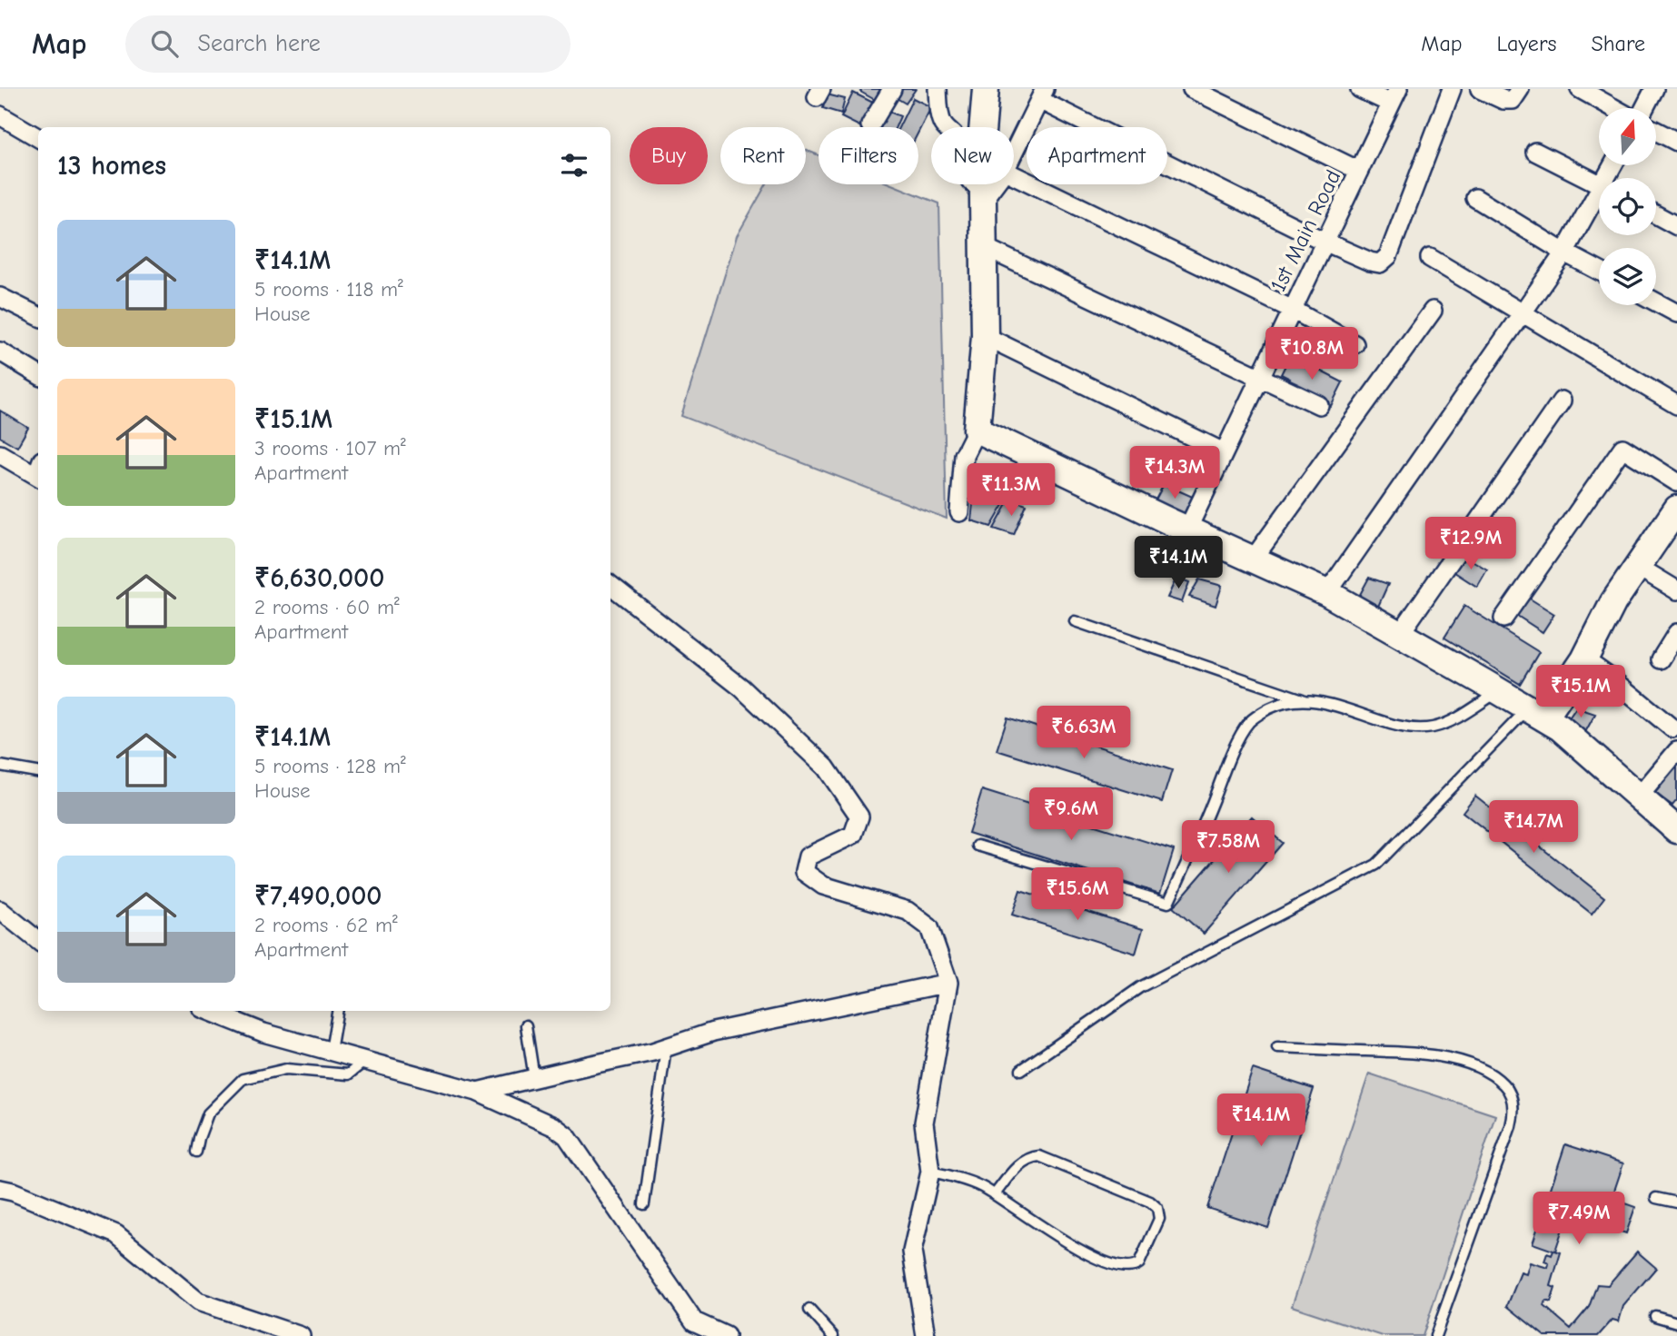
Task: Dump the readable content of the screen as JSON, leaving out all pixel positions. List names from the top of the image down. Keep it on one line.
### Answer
{"streets":{"street":["1st Main Road"]},"north":"top","page":{"header":"Map","search":"Search here","nav":["Map","Layers","Share"],"chip":["Buy","Rent","Filters","New","Apartment"],"heading":"13 homes","list":[{"name":"₹14.1M","note":"5 rooms · 118 m² · House"},{"name":"₹15.1M","note":"3 rooms · 107 m² · Apartment"},{"name":"₹6,630,000","note":"2 rooms · 60 m² · Apartment"},{"name":"₹14.1M","note":"5 rooms · 128 m² · House"},{"name":"₹7,490,000","note":"2 rooms · 62 m² · Apartment"}],"price":["₹10.8M","₹14.3M","₹11.3M","₹12.9M","₹14.1M","₹15.1M","₹6.63M","₹9.6M","₹14.7M","₹7.58M","₹15.6M","₹14.1M","₹7.49M"]}}
